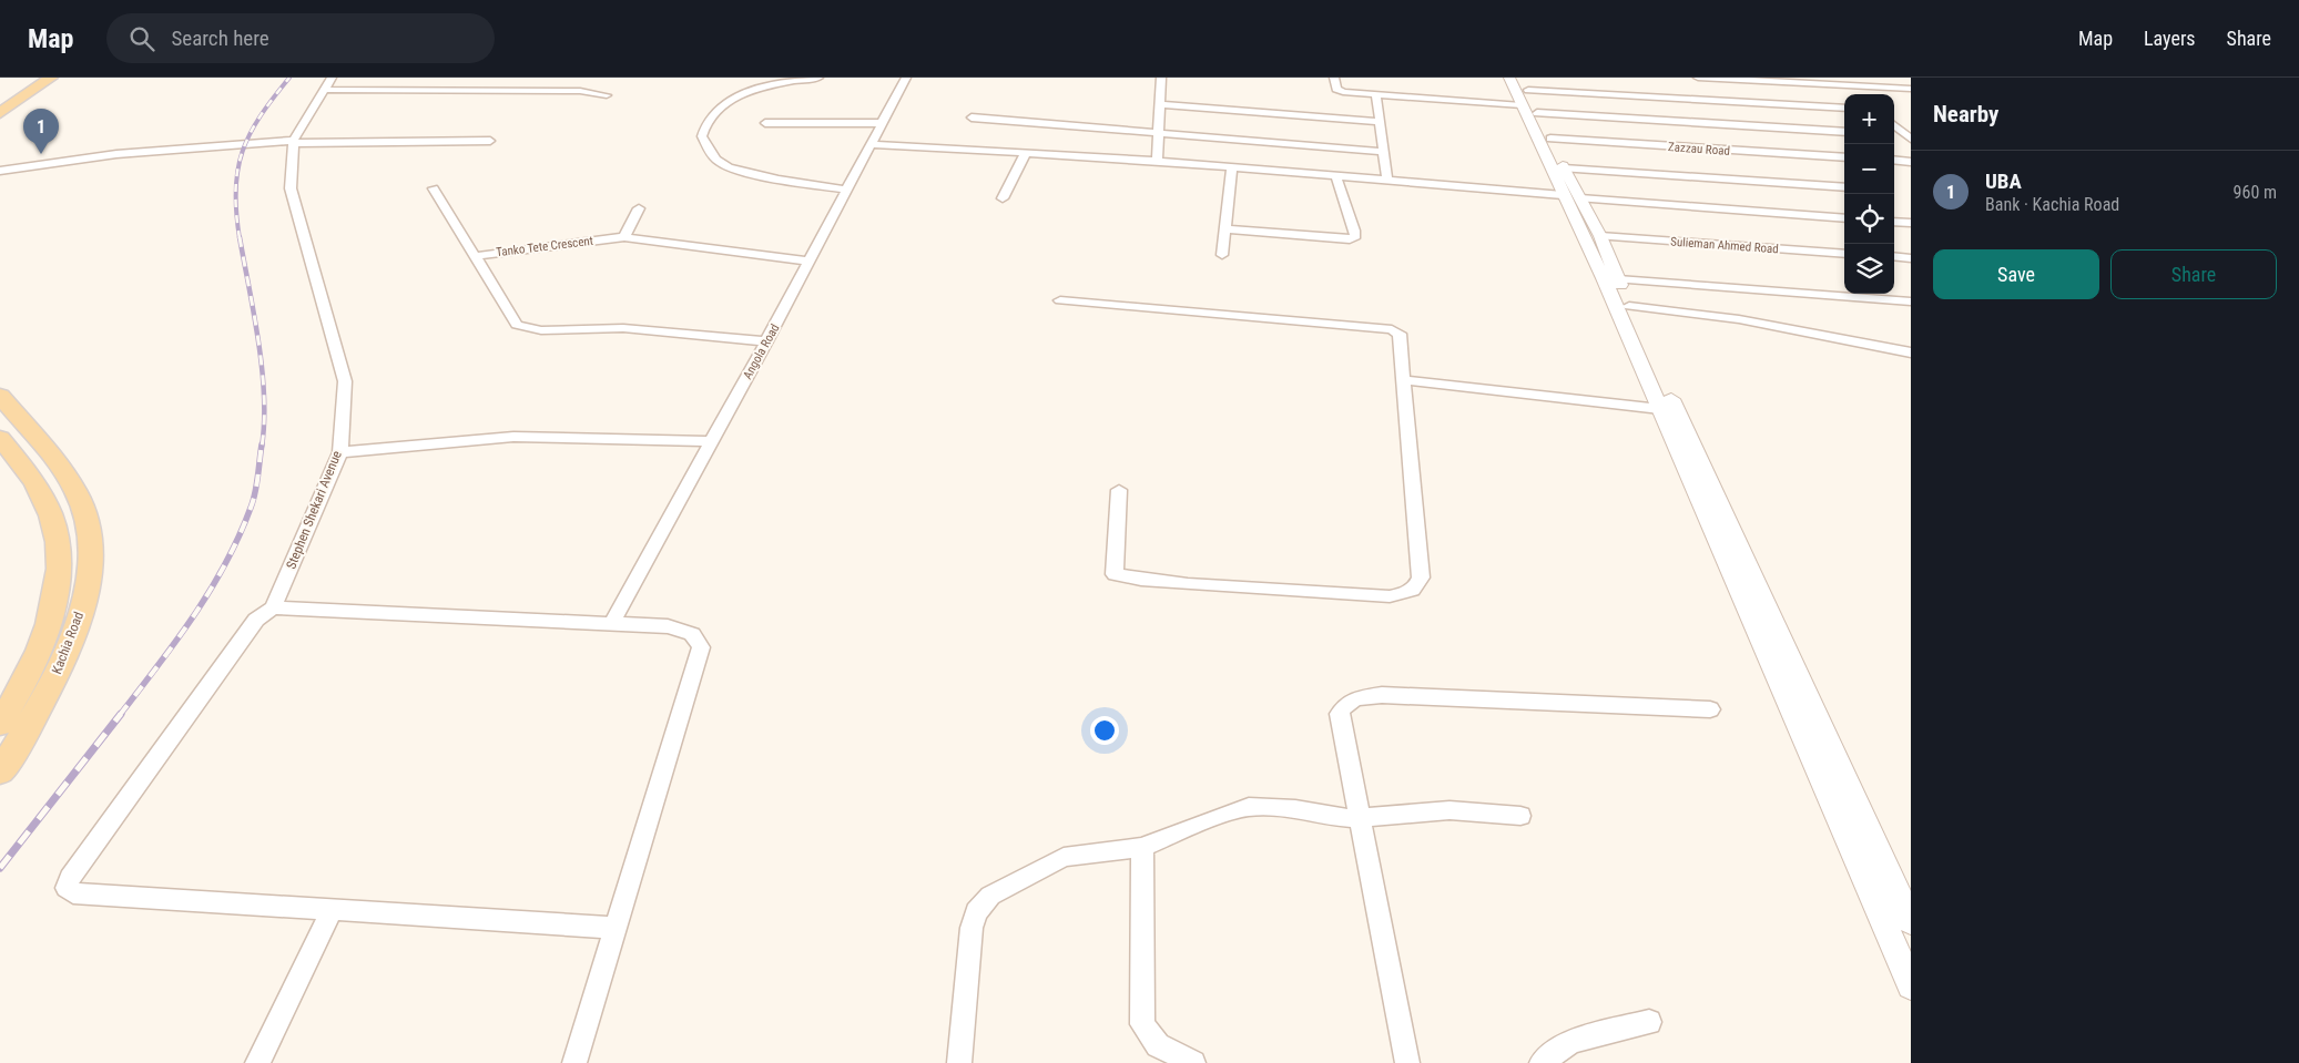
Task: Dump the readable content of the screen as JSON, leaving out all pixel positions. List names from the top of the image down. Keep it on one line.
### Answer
{"streets":{"main road":["Kachia Road"],"street":["Zazzau Road","Sulieman Ahmed Road","Tanko Tete Crescent","Angola Road","Stephen Shekari Avenue"]},"crossings":[["Tanko Tete Crescent","Angola Road"]],"page":{"header":"Map","search":"Search here","nav":["Map","Layers","Share"],"heading":"Nearby","map_buttons":["+","−"],"pins":"1","list":[{"mark":"1","name":"UBA","note":"Bank · Kachia Road","value":"960 m"}],"buttons":["Save","Share"]}}
